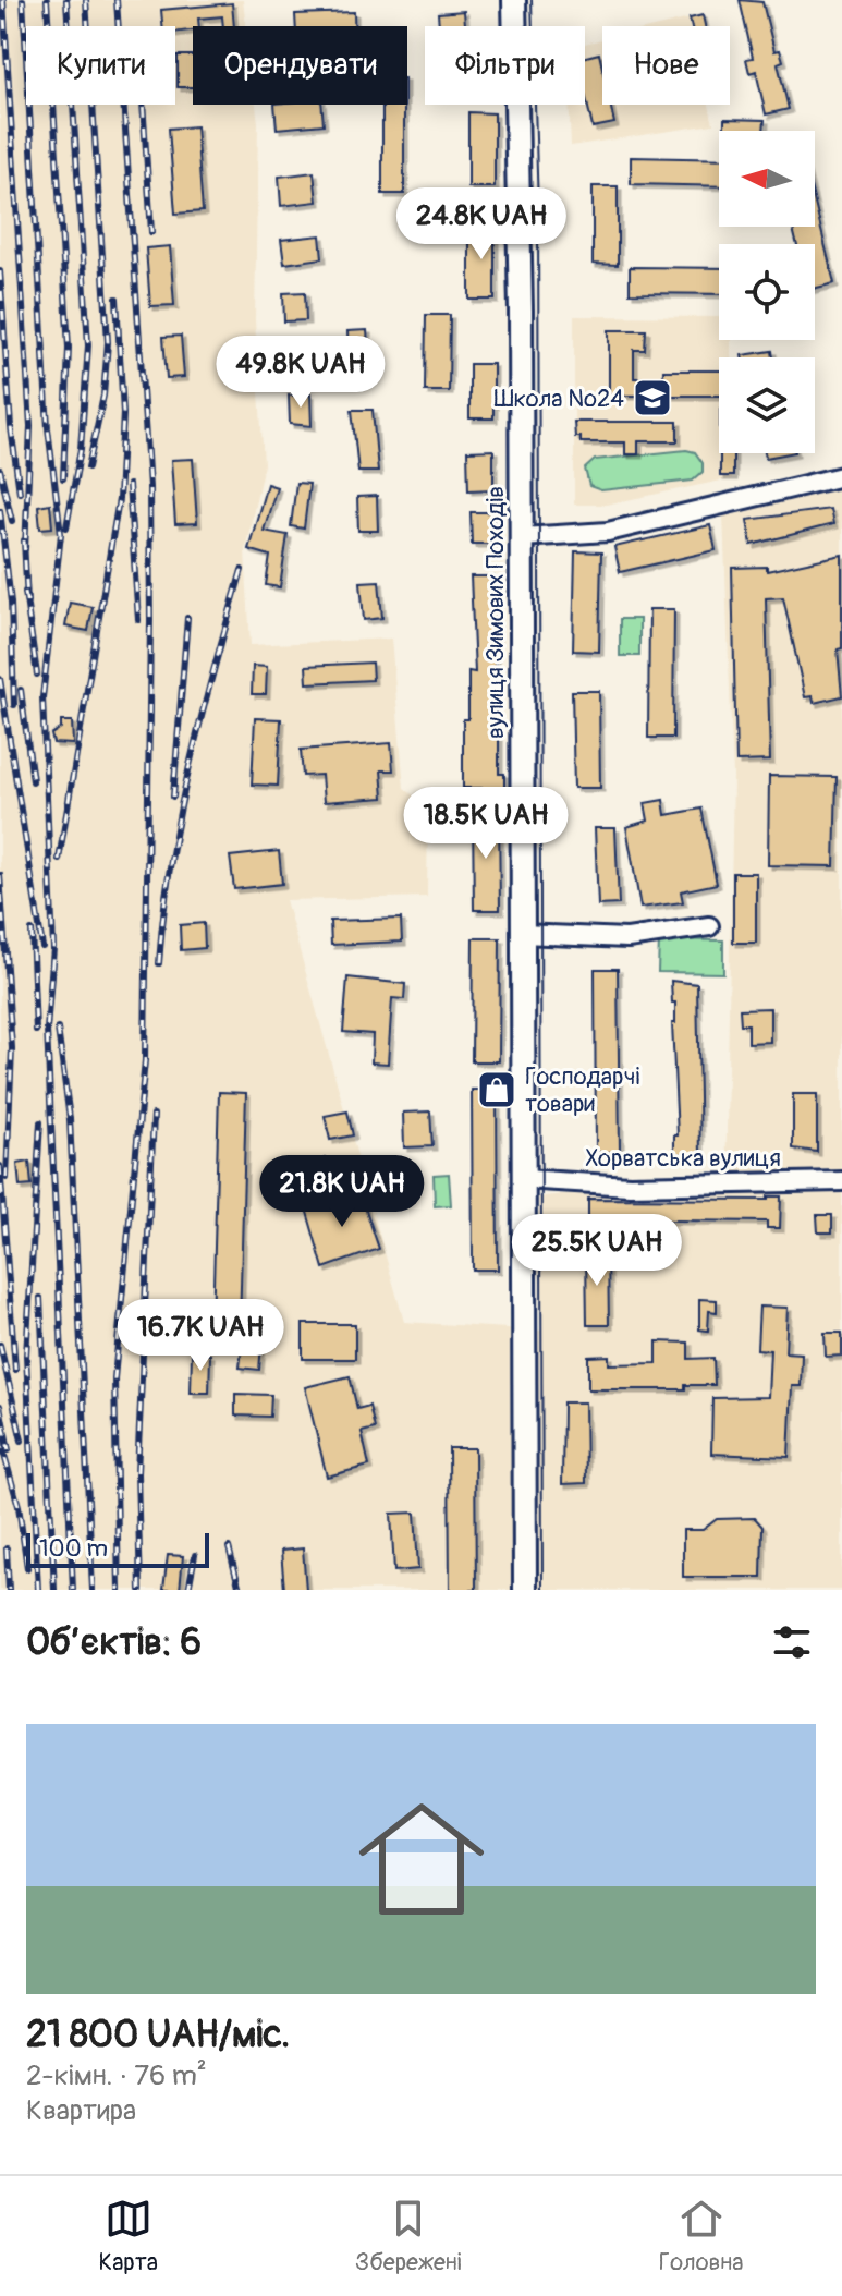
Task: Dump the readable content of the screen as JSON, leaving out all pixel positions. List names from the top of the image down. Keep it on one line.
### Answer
{"streets":{"main road":["вулиця Зимових Походів"],"street":["Хорватська вулиця"]},"crossings":[["вулиця Зимових Походів","Хорватська вулиця"]],"places":{"school or university":["Школа №24"],"shop":["Господарчі товари"]},"scale_bar":"100 m","north":"left","page":{"chip":["Купити","Орендувати","Фільтри","Нове"],"price":["24.8K UAH","49.8K UAH","18.5K UAH","21.8K UAH","25.5K UAH","16.7K UAH"],"scale":"100 m","heading":"Об’єктів: 6","list":[{"name":"21 800 UAH/міс.","note":"2-кімн. · 76 m² · Квартира"}],"tabs":["Карта","Збережені","Головна"]}}
